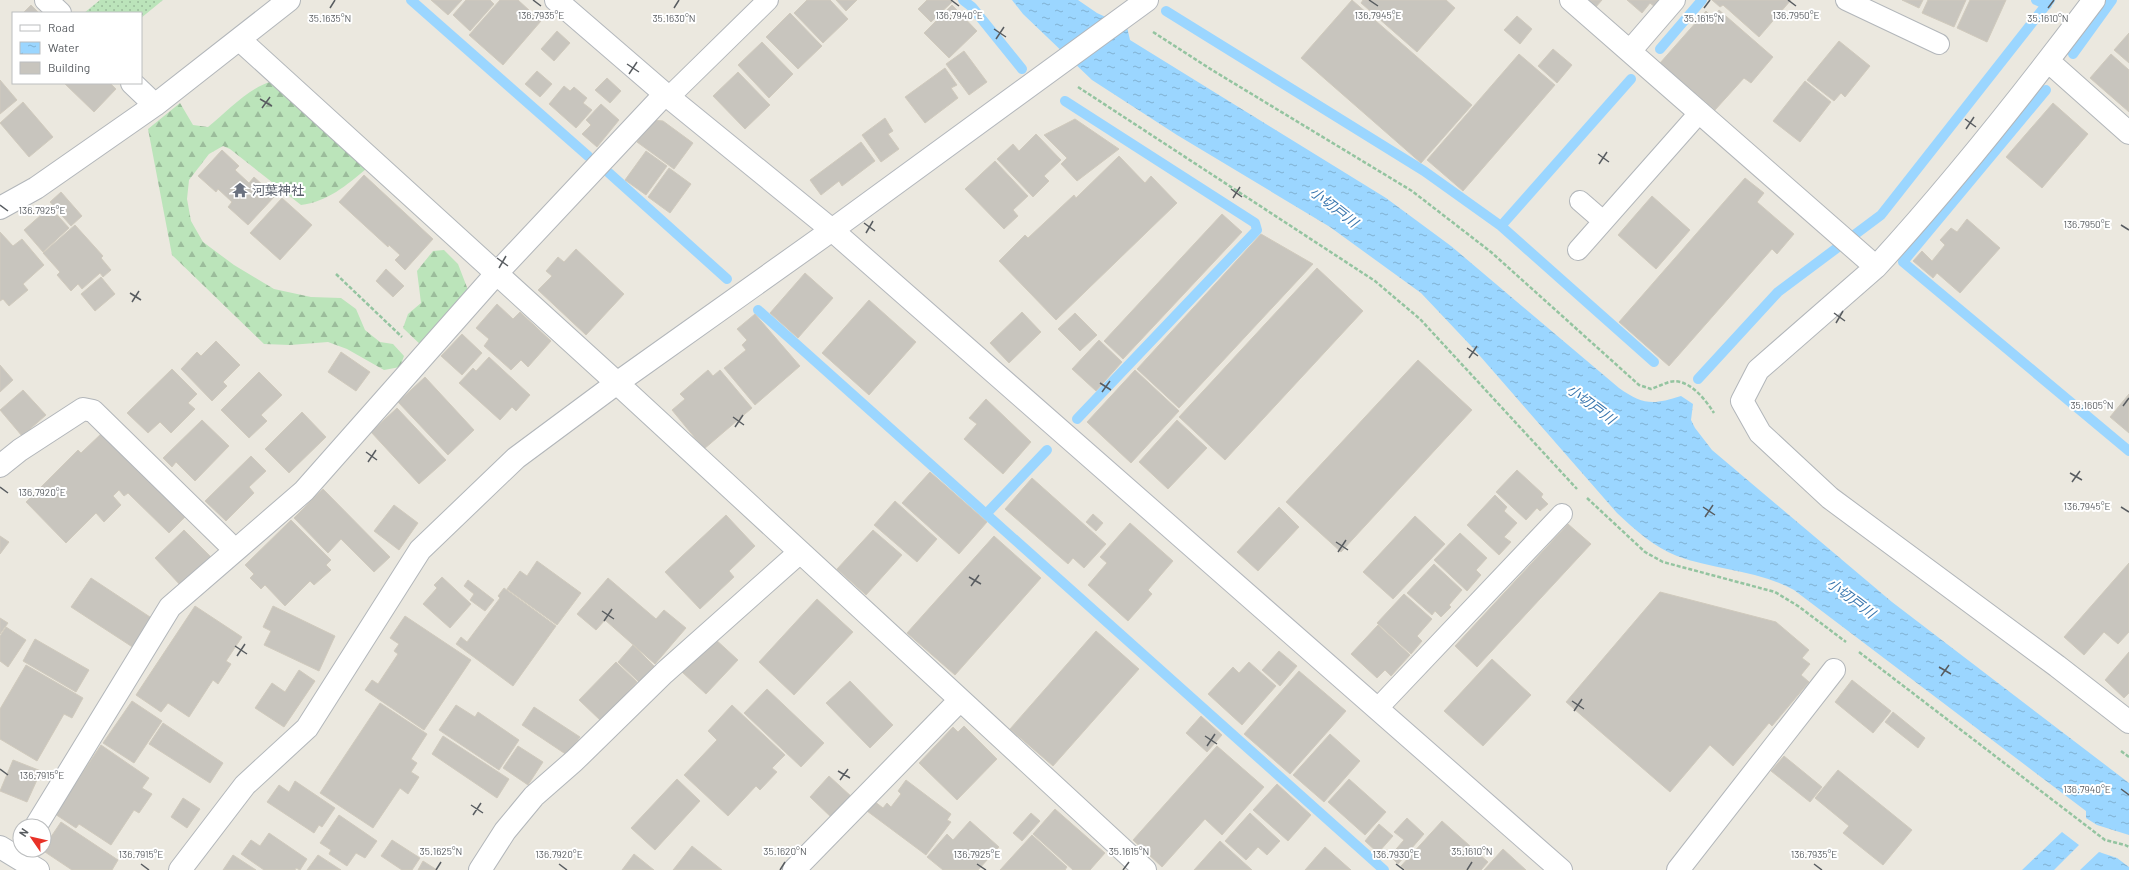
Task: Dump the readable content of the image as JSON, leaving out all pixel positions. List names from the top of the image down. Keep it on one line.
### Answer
{"water":["小切戸川"],"places":{"temple":["河葉神社"]},"legend":["Road","Water","Building"],"north":"top left","coordinates":["136.7935°E","136.7940°E","136.7945°E","136.7950°E","35.1635°N","35.1630°N","35.1615°N","35.1610°N","136.7925°E","35.1605°N","136.7920°E","136.7915°E","35.1625°N","35.1620°N","136.7930°E"]}
